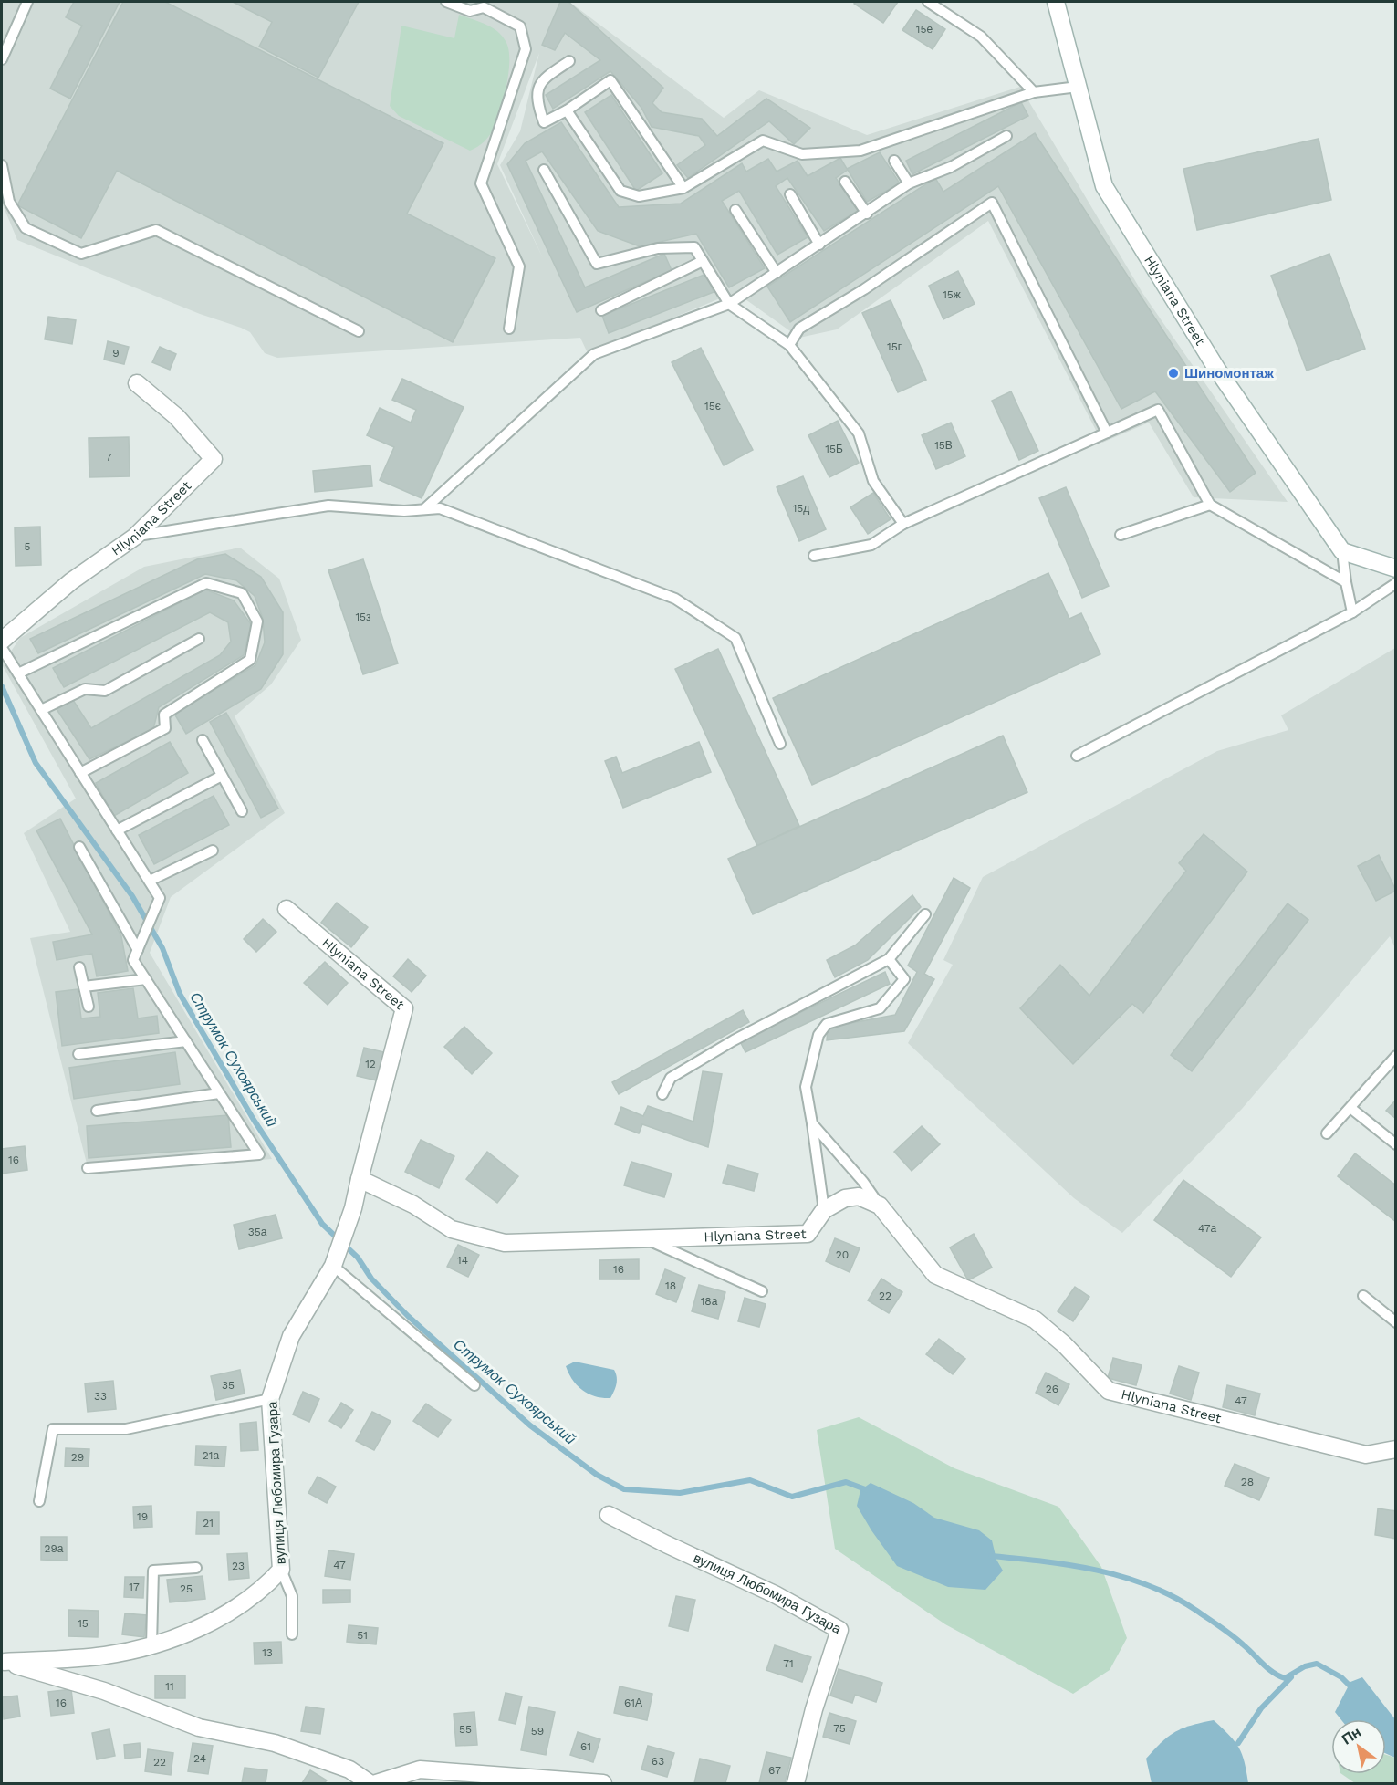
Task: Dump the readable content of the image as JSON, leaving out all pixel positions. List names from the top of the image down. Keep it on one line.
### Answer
{"streets":{"street":["Hlyniana Street","вулиця Любомира Гузара"]},"crossings":[["Hlyniana Street","вулиця Любомира Гузара"]],"water":["Струмок Сухоярський"],"places":["Шиномонтаж"],"house_numbers":["15е","15ж","15г","9","15є","15В","15Б","7","15д","5","15з","12","16","47а","35а","20","14","16","18","22","18а","35","26","33","47","21а","29","28","19","21","29а","47","23","17","25","15","51","13","71","11","16","61А","75","55","59","61","24","63","22","67"],"north":"top left"}
